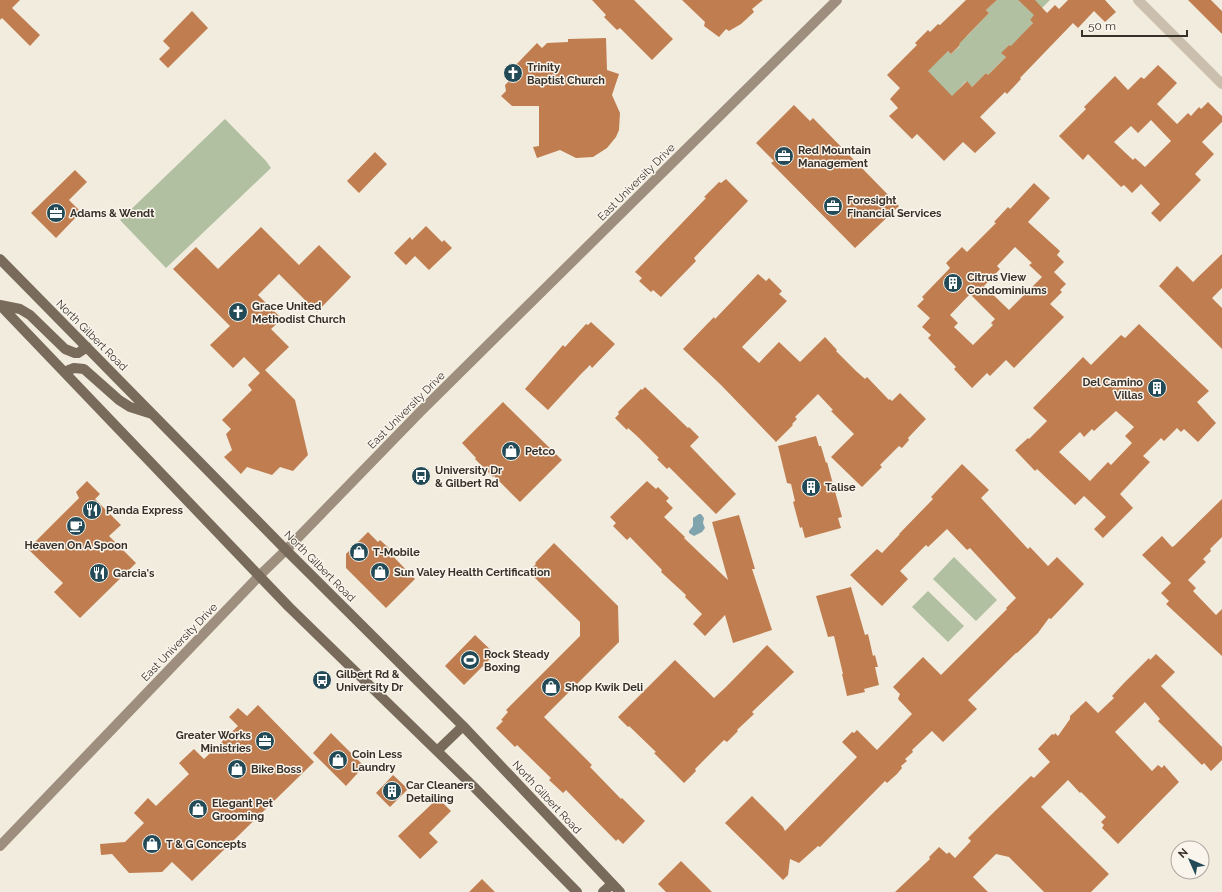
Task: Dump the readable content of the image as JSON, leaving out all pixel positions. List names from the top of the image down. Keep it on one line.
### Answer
{"streets":{"main road":["East University Drive","North Gilbert Road"]},"crossings":[["East University Drive","North Gilbert Road"]],"places":{"church":["Trinity Baptist Church","Grace United Methodist Church"],"office":["Red Mountain Management","Foresight Financial Services","Adams & Wendt","Greater Works Ministries"],"building":["Citrus View Condominiums","Del Camino Villas","Talise","Car Cleaners Detailing"],"shop":["Petco","T-Mobile","Sun Valey Health Certification","Shop Kwik Deli","Coin Less Laundry","Bike Boss","Elegant Pet Grooming","T & G Concepts"],"bus stop":["University Dr & Gilbert Rd","Gilbert Rd & University Dr"],"restaurant":["Panda Express","Garcia's"],"cafe":["Heaven On A Spoon"],"sports":["Rock Steady Boxing"]},"scale_bar":"50 m","north":"top left"}
